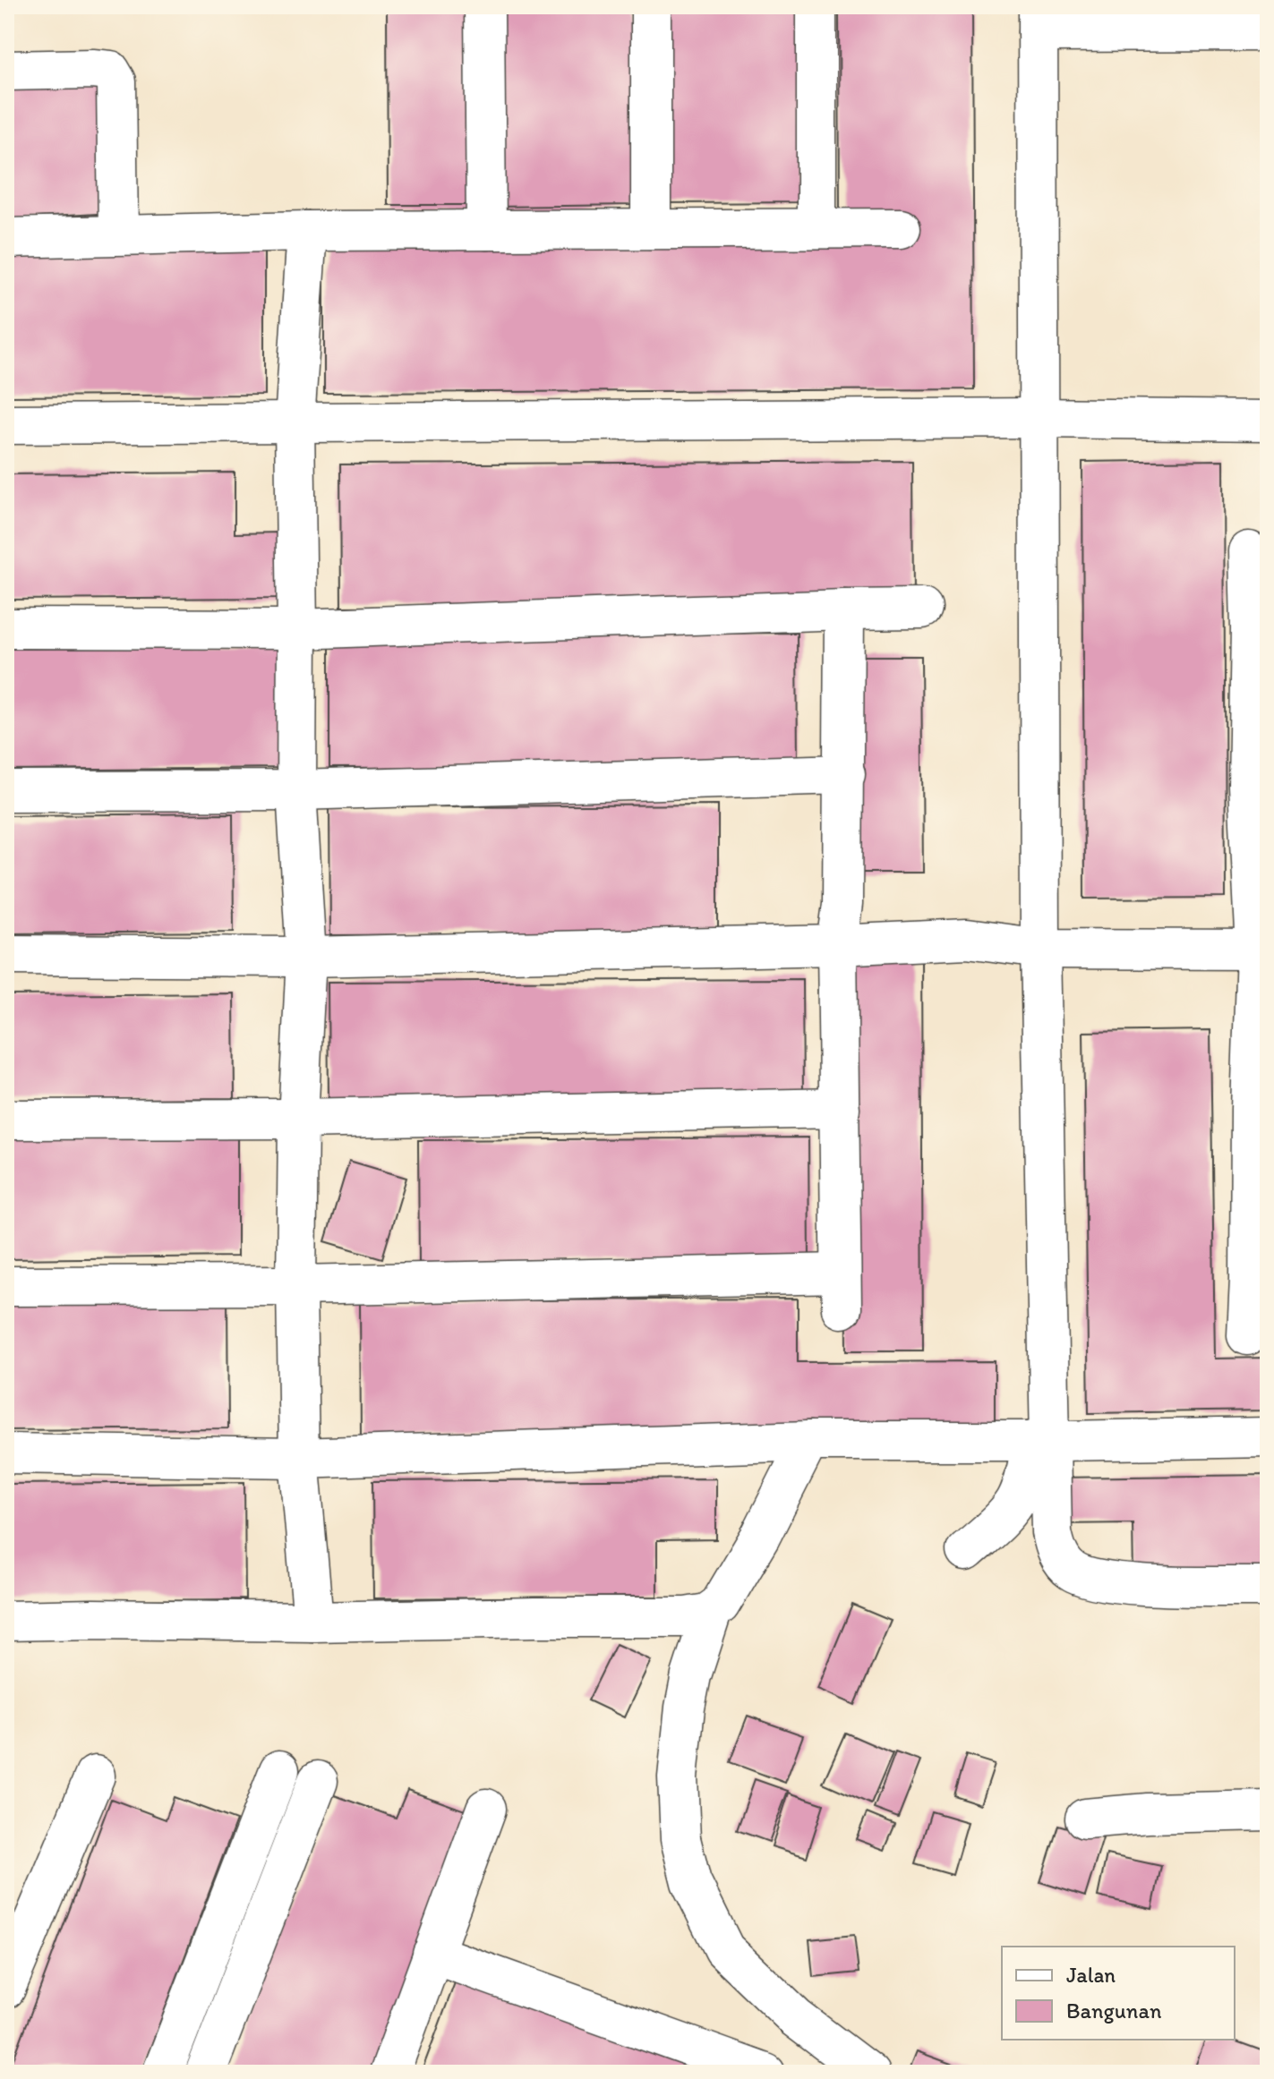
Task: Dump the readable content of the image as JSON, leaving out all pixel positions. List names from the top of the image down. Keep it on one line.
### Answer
{"legend":["Jalan","Bangunan"]}
